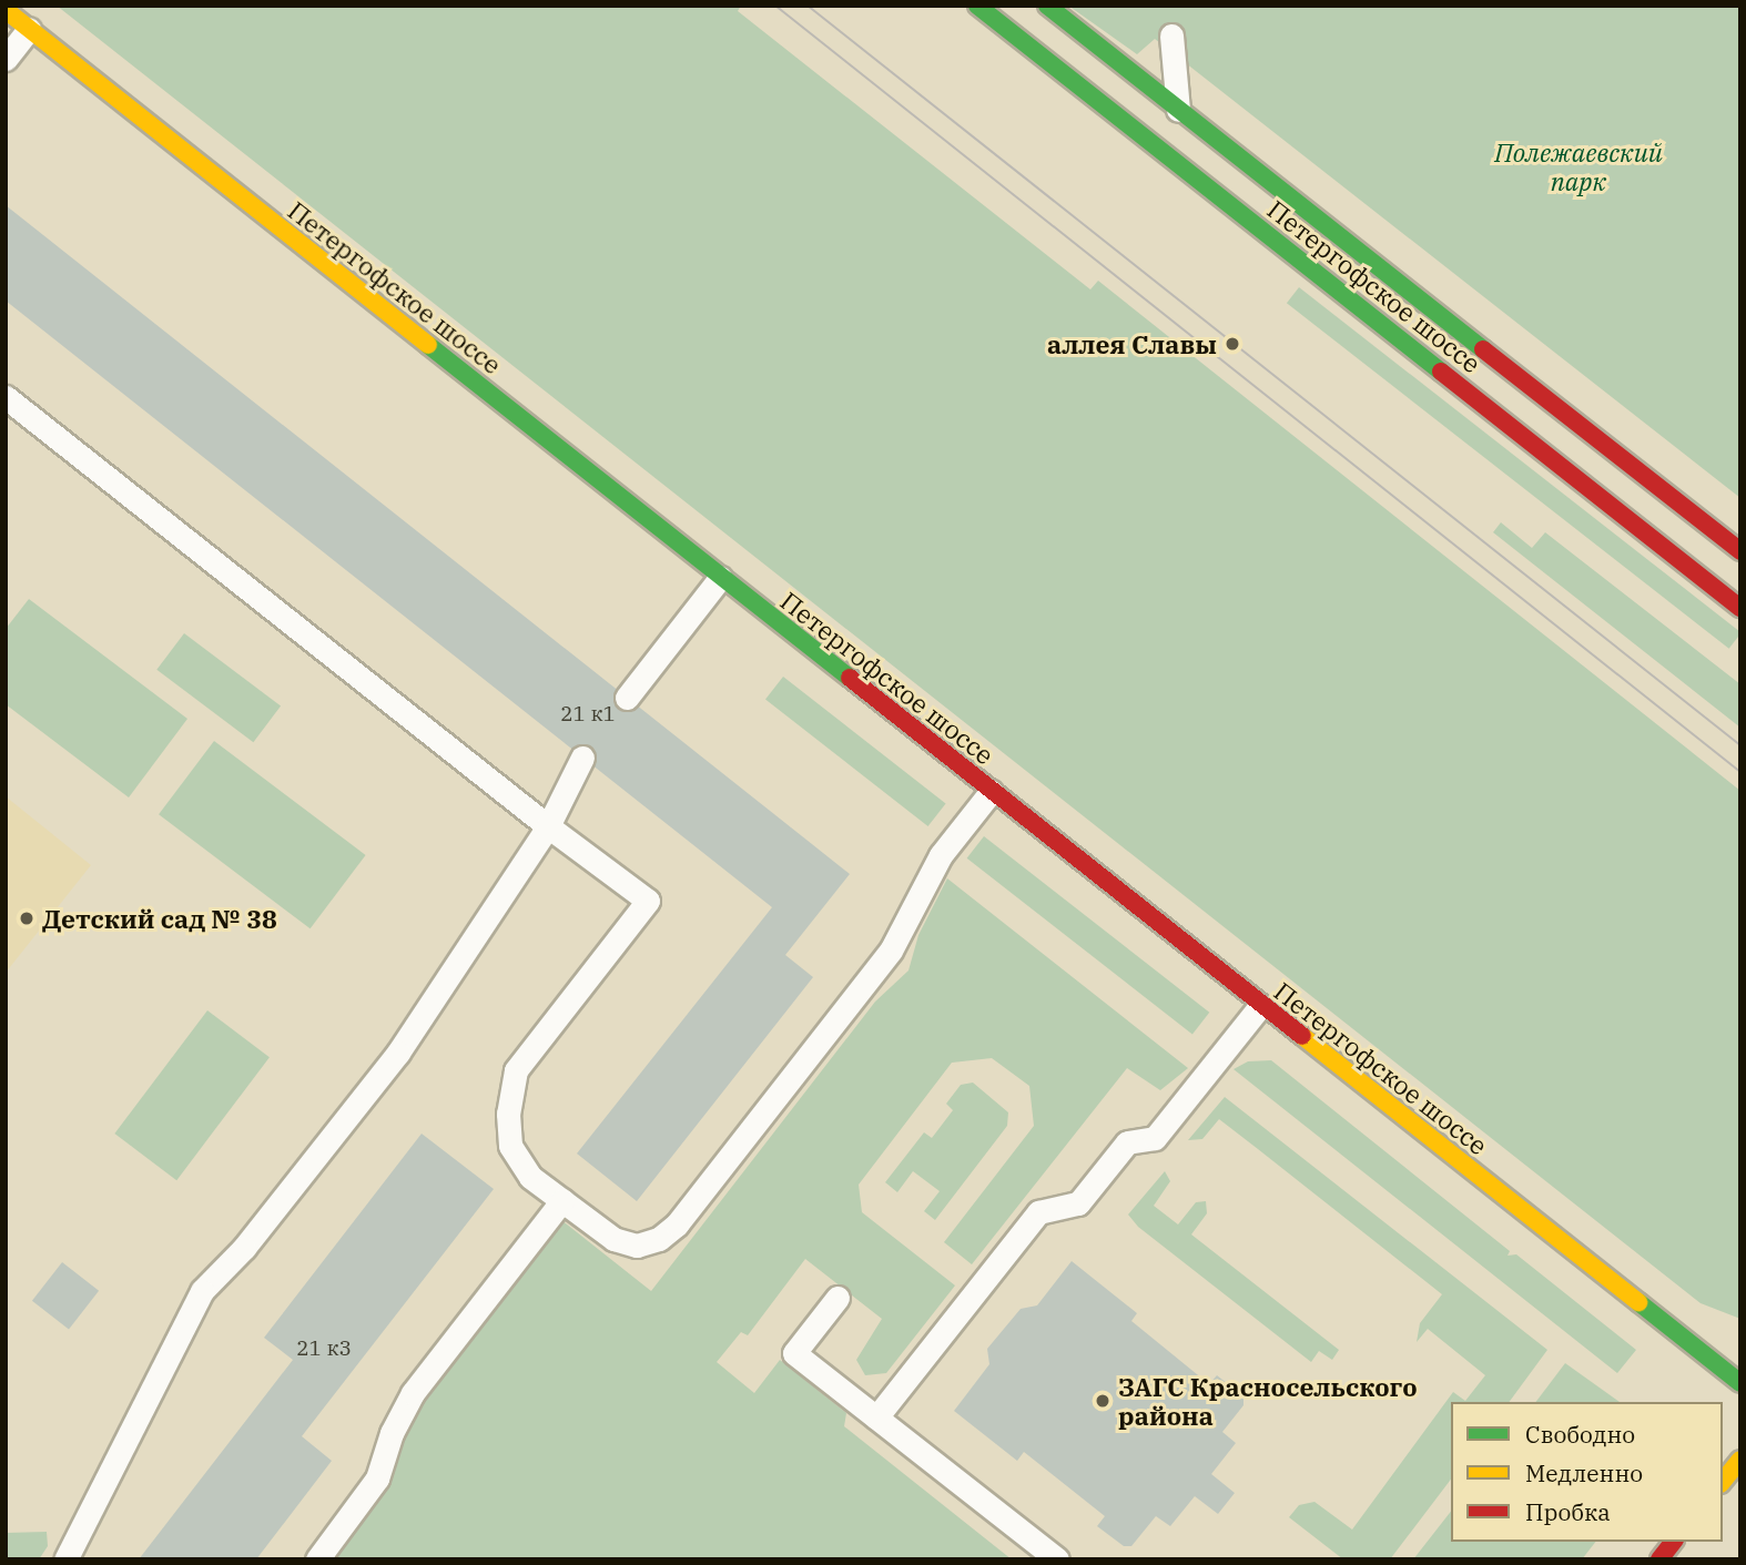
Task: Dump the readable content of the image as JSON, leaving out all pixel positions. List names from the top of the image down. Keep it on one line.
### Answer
{"streets":{"street":["Петергофское шоссе"]},"parks":["Полежаевский парк"],"places":["аллея Славы","Детский сад № 38","ЗАГС Красносельского района"],"house_numbers":["21 к1","21 к3"],"legend":["Свободно","Медленно","Пробка"]}
